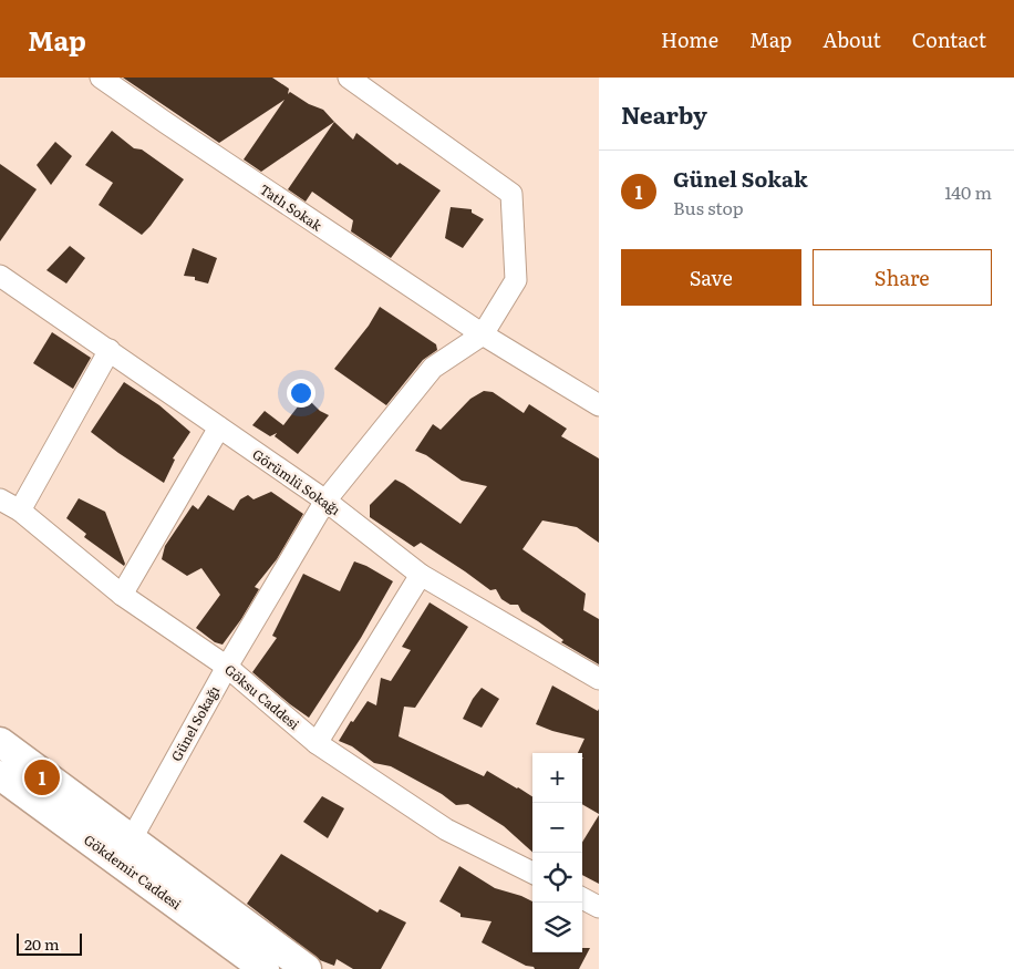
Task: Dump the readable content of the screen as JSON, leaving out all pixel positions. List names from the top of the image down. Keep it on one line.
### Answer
{"streets":{"main road":["Gökdemir Caddesi"],"street":["Tatlı Sokak","Görümlü Sokağı","Göksu Caddesi","Günel Sokağı"]},"crossings":[["Tatlı Sokak","Günel Sokağı"],["Görümlü Sokağı","Günel Sokağı"],["Göksu Caddesi","Günel Sokağı"],["Günel Sokağı","Gökdemir Caddesi"]],"scale_bar":"20 m","page":{"header":"Map","nav":["Home","Map","About","Contact"],"heading":"Nearby","list":[{"mark":"1","name":"Günel Sokak","note":"Bus stop","value":"140 m"}],"buttons":["Save","Share"],"map_buttons":["+","−"],"pins":"1","scale":"20 m"}}
